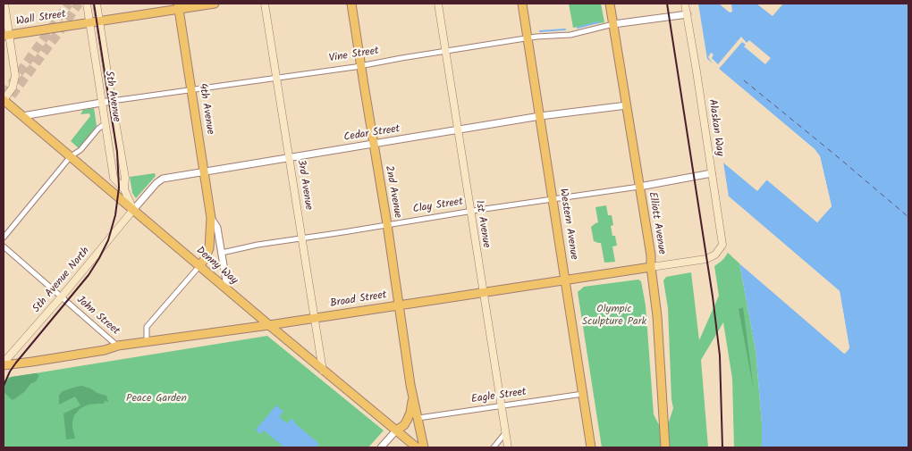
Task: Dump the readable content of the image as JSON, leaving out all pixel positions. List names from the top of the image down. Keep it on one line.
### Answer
{"streets":{"main road":["Wall Street","5th Avenue","4th Avenue","Alaskan Way","3rd Avenue","2nd Avenue","Elliott Avenue","1st Avenue","Western Avenue","Denny Way","5th Avenue North","Broad Street"],"street":["Vine Street","Cedar Street","Clay Street","John Street","Eagle Street"]},"crossings":[["Wall Street","5th Avenue"],["Wall Street","4th Avenue"],["Vine Street","5th Avenue"],["Vine Street","4th Avenue"],["Vine Street","Alaskan Way"],["Vine Street","3rd Avenue"],["Vine Street","2nd Avenue"],["Vine Street","Elliott Avenue"],["Vine Street","1st Avenue"],["Vine Street","Western Avenue"],["Vine Street","Denny Way"],["5th Avenue","Cedar Street"],["5th Avenue","Denny Way"],["5th Avenue","5th Avenue North"],["4th Avenue","Cedar Street"],["4th Avenue","Clay Street"],["4th Avenue","Denny Way"],["Alaskan Way","Clay Street"],["Alaskan Way","Broad Street"],["Cedar Street","3rd Avenue"],["Cedar Street","2nd Avenue"],["Cedar Street","Elliott Avenue"],["Cedar Street","1st Avenue"],["Cedar Street","Western Avenue"],["Cedar Street","Denny Way"],["Cedar Street","5th Avenue North"],["3rd Avenue","Clay Street"],["3rd Avenue","Denny Way"],["3rd Avenue","Broad Street"],["2nd Avenue","Clay Street"],["2nd Avenue","Denny Way"],["2nd Avenue","Broad Street"],["2nd Avenue","Eagle Street"],["Clay Street","Elliott Avenue"],["Clay Street","1st Avenue"],["Clay Street","Western Avenue"],["Elliott Avenue","Broad Street"],["1st Avenue","Broad Street"],["1st Avenue","Eagle Street"],["Western Avenue","Broad Street"],["Western Avenue","Eagle Street"],["Denny Way","5th Avenue North"],["Denny Way","Broad Street"],["5th Avenue North","Broad Street"],["5th Avenue North","John Street"],["Broad Street","John Street"]],"parks":["Olympic Sculpture Park","Peace Garden"]}
